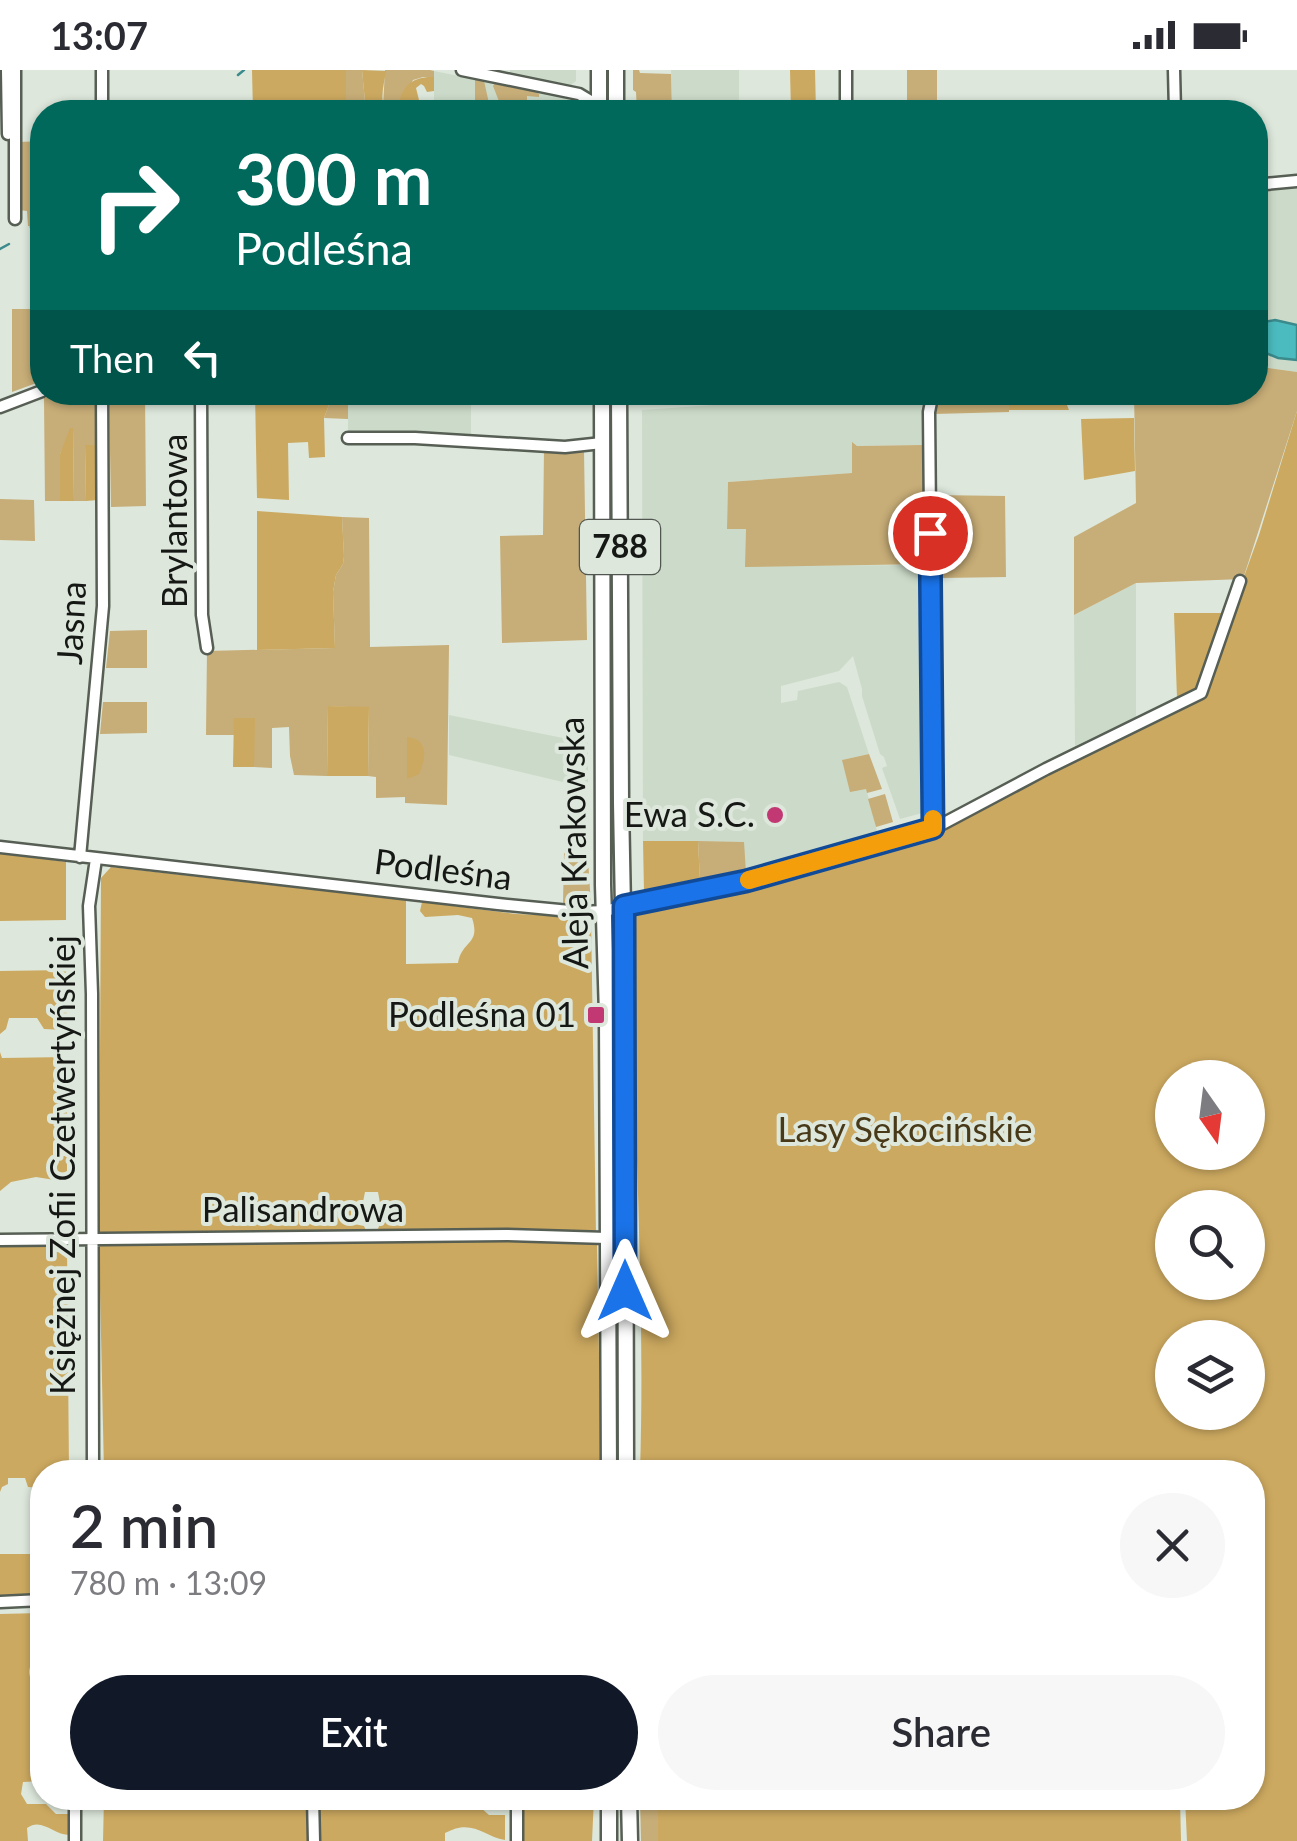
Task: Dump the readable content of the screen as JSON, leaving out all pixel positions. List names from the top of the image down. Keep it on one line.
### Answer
{"streets":{"main road":["788","Aleja Krakowska"],"street":["Brylantowa","Jasna","Podleśna","Księżnej Zofii Czetwertyńskiej","Palisandrowa"]},"crossings":[["Jasna","Podleśna"],["Aleja Krakowska","Podleśna"],["Aleja Krakowska","Palisandrowa"],["Podleśna","Księżnej Zofii Czetwertyńskiej"],["Księżnej Zofii Czetwertyńskiej","Palisandrowa"]],"parks":["Lasy Sękocińskie"],"places":{"other":["Ewa S.C."],"transit":["Podleśna 01"]},"north":"bottom","page":{"status":"13:07","turn":["300 m","Podleśna"],"then":"Then","heading":["2 min","780 m · 13:09"],"buttons":["Exit","Share"]}}
